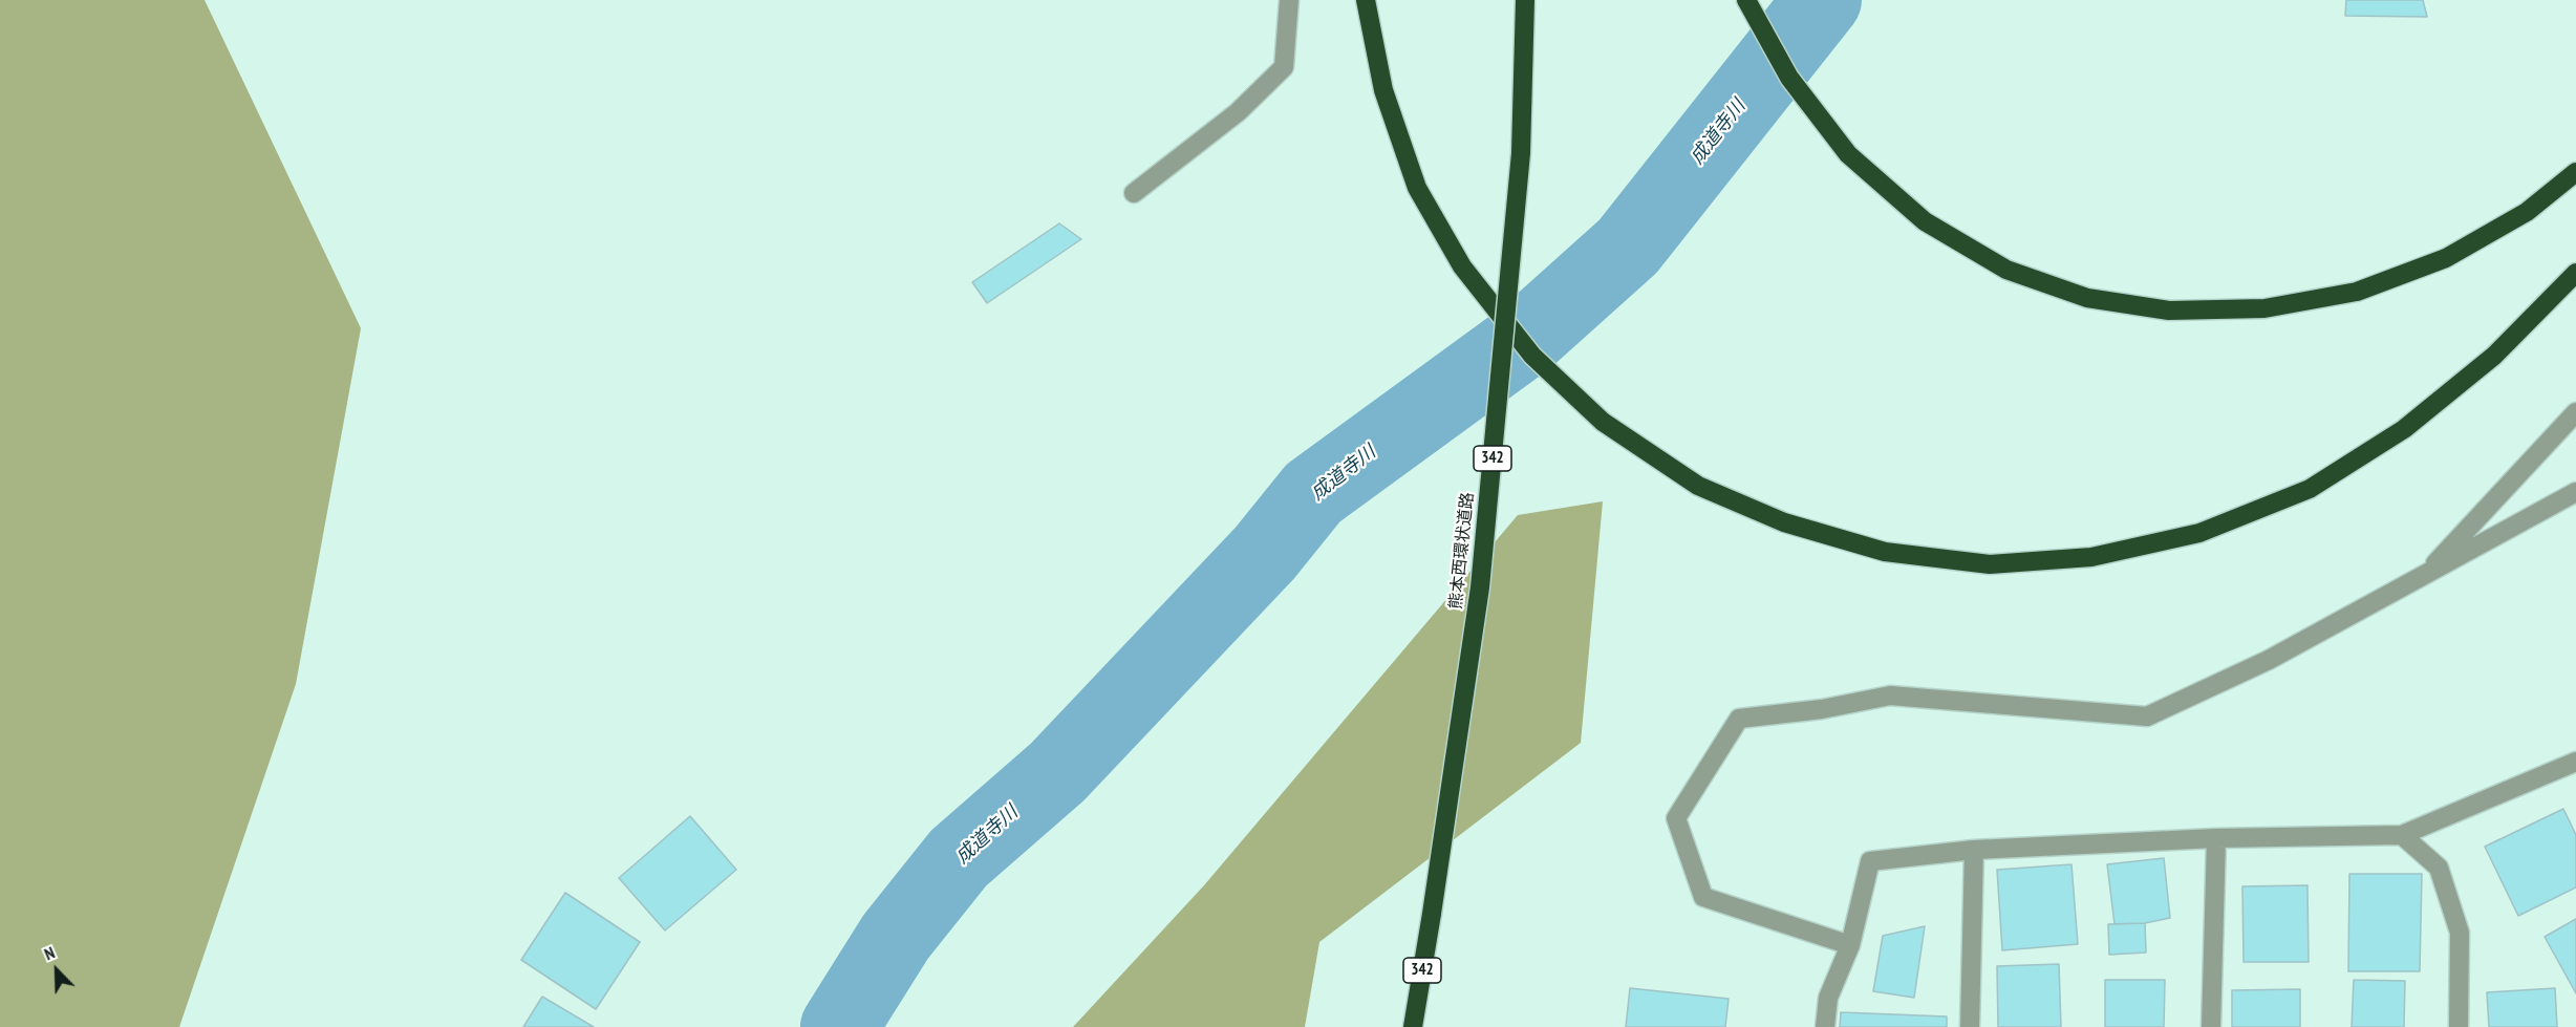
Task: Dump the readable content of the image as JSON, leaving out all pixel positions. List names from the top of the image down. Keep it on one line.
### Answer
{"streets":{"highway":["342","熊本西環状道路"]},"water":["成道寺川"],"north":"top left"}
